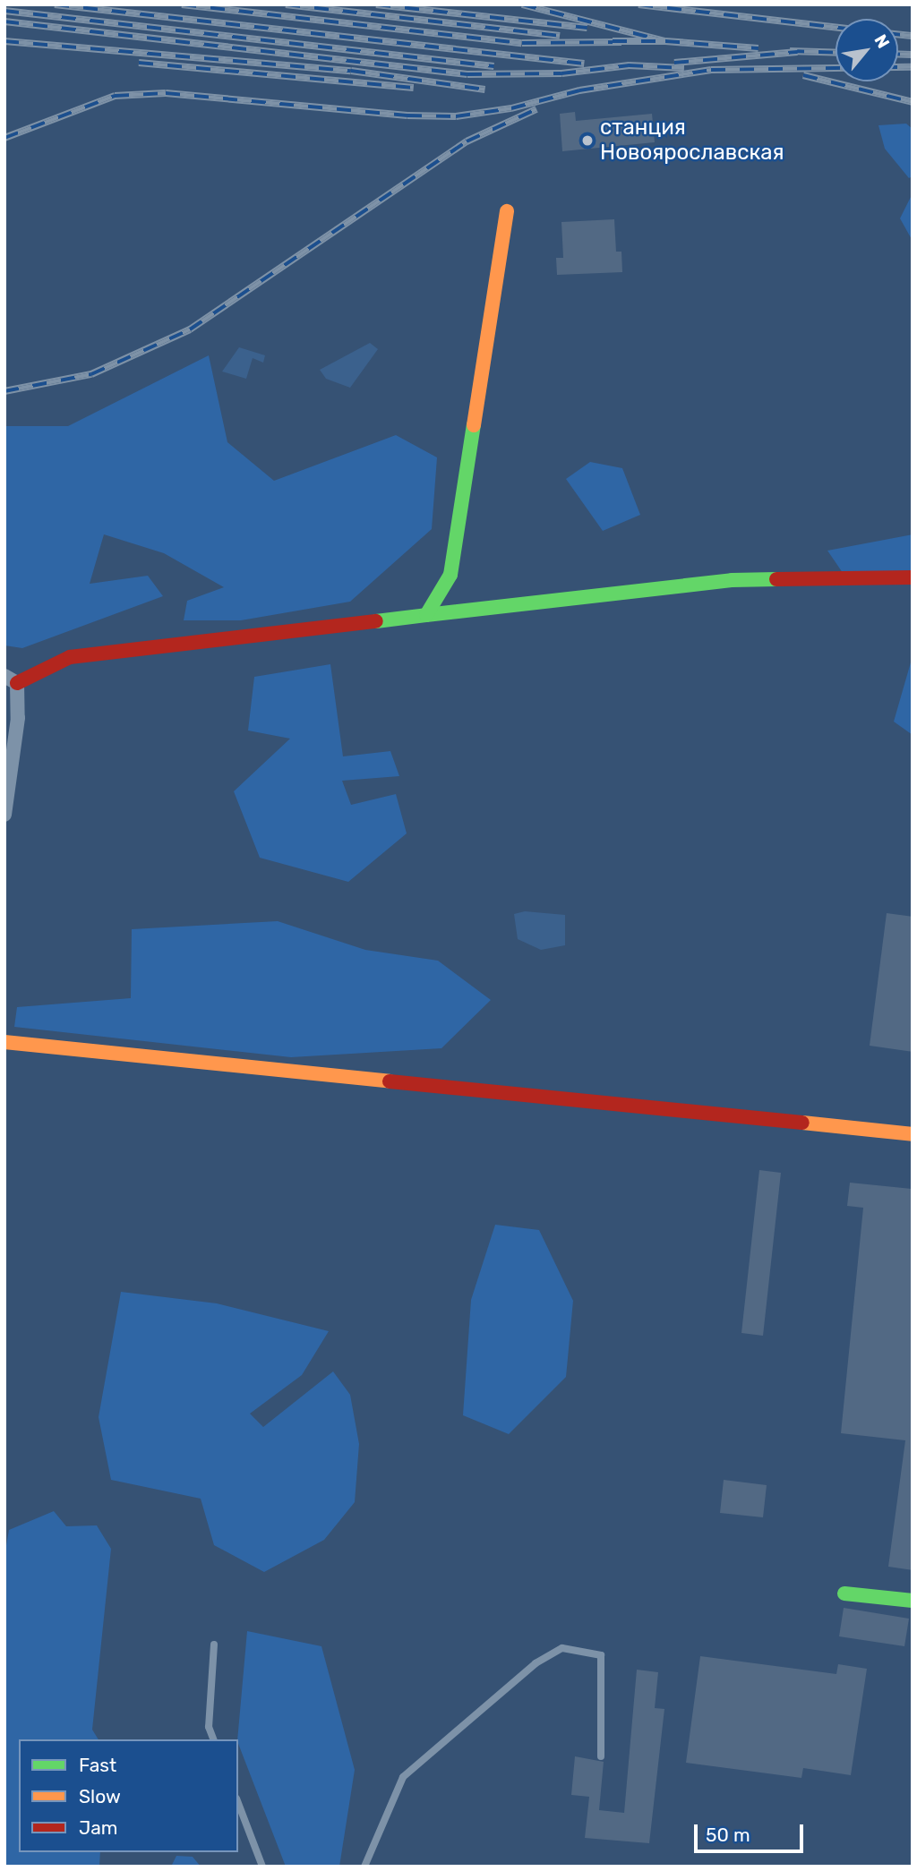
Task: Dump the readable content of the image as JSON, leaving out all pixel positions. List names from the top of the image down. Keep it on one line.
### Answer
{"places":["станция Новоярославская"],"legend":["Fast","Slow","Jam"],"scale_bar":"50 m","north":"top right"}
